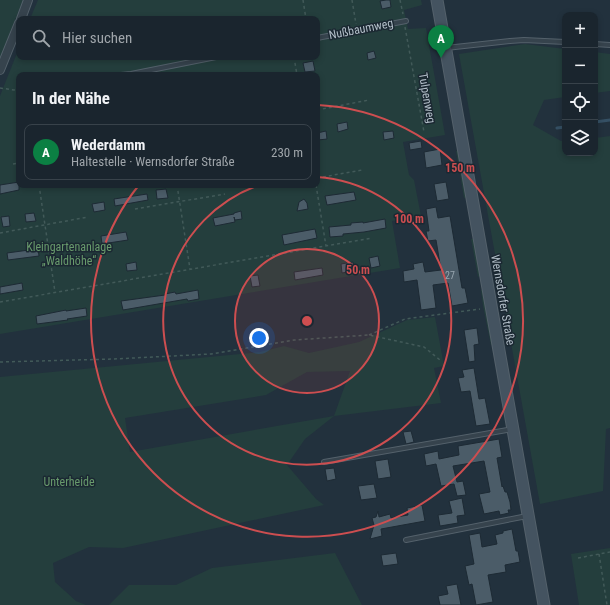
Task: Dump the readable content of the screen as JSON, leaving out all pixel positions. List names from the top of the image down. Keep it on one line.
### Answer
{"streets":{"main road":["Wernsdorfer Straße"],"lane":["Nußbaumweg"],"path":["Tulpenweg"]},"crossings":[["Nußbaumweg","Tulpenweg"]],"parks":["Kleingartenanlage „Waldhöhe“","Unterheide"],"house_numbers":["27"],"page":{"map_buttons":["+","−"],"search":"Hier suchen","pins":"A","heading":"In der Nähe","list":[{"mark":"A","name":"Wederdamm","note":"Haltestelle · Wernsdorfer Straße","value":"230 m"}]},"rings":["150 m","100 m","50 m"]}
